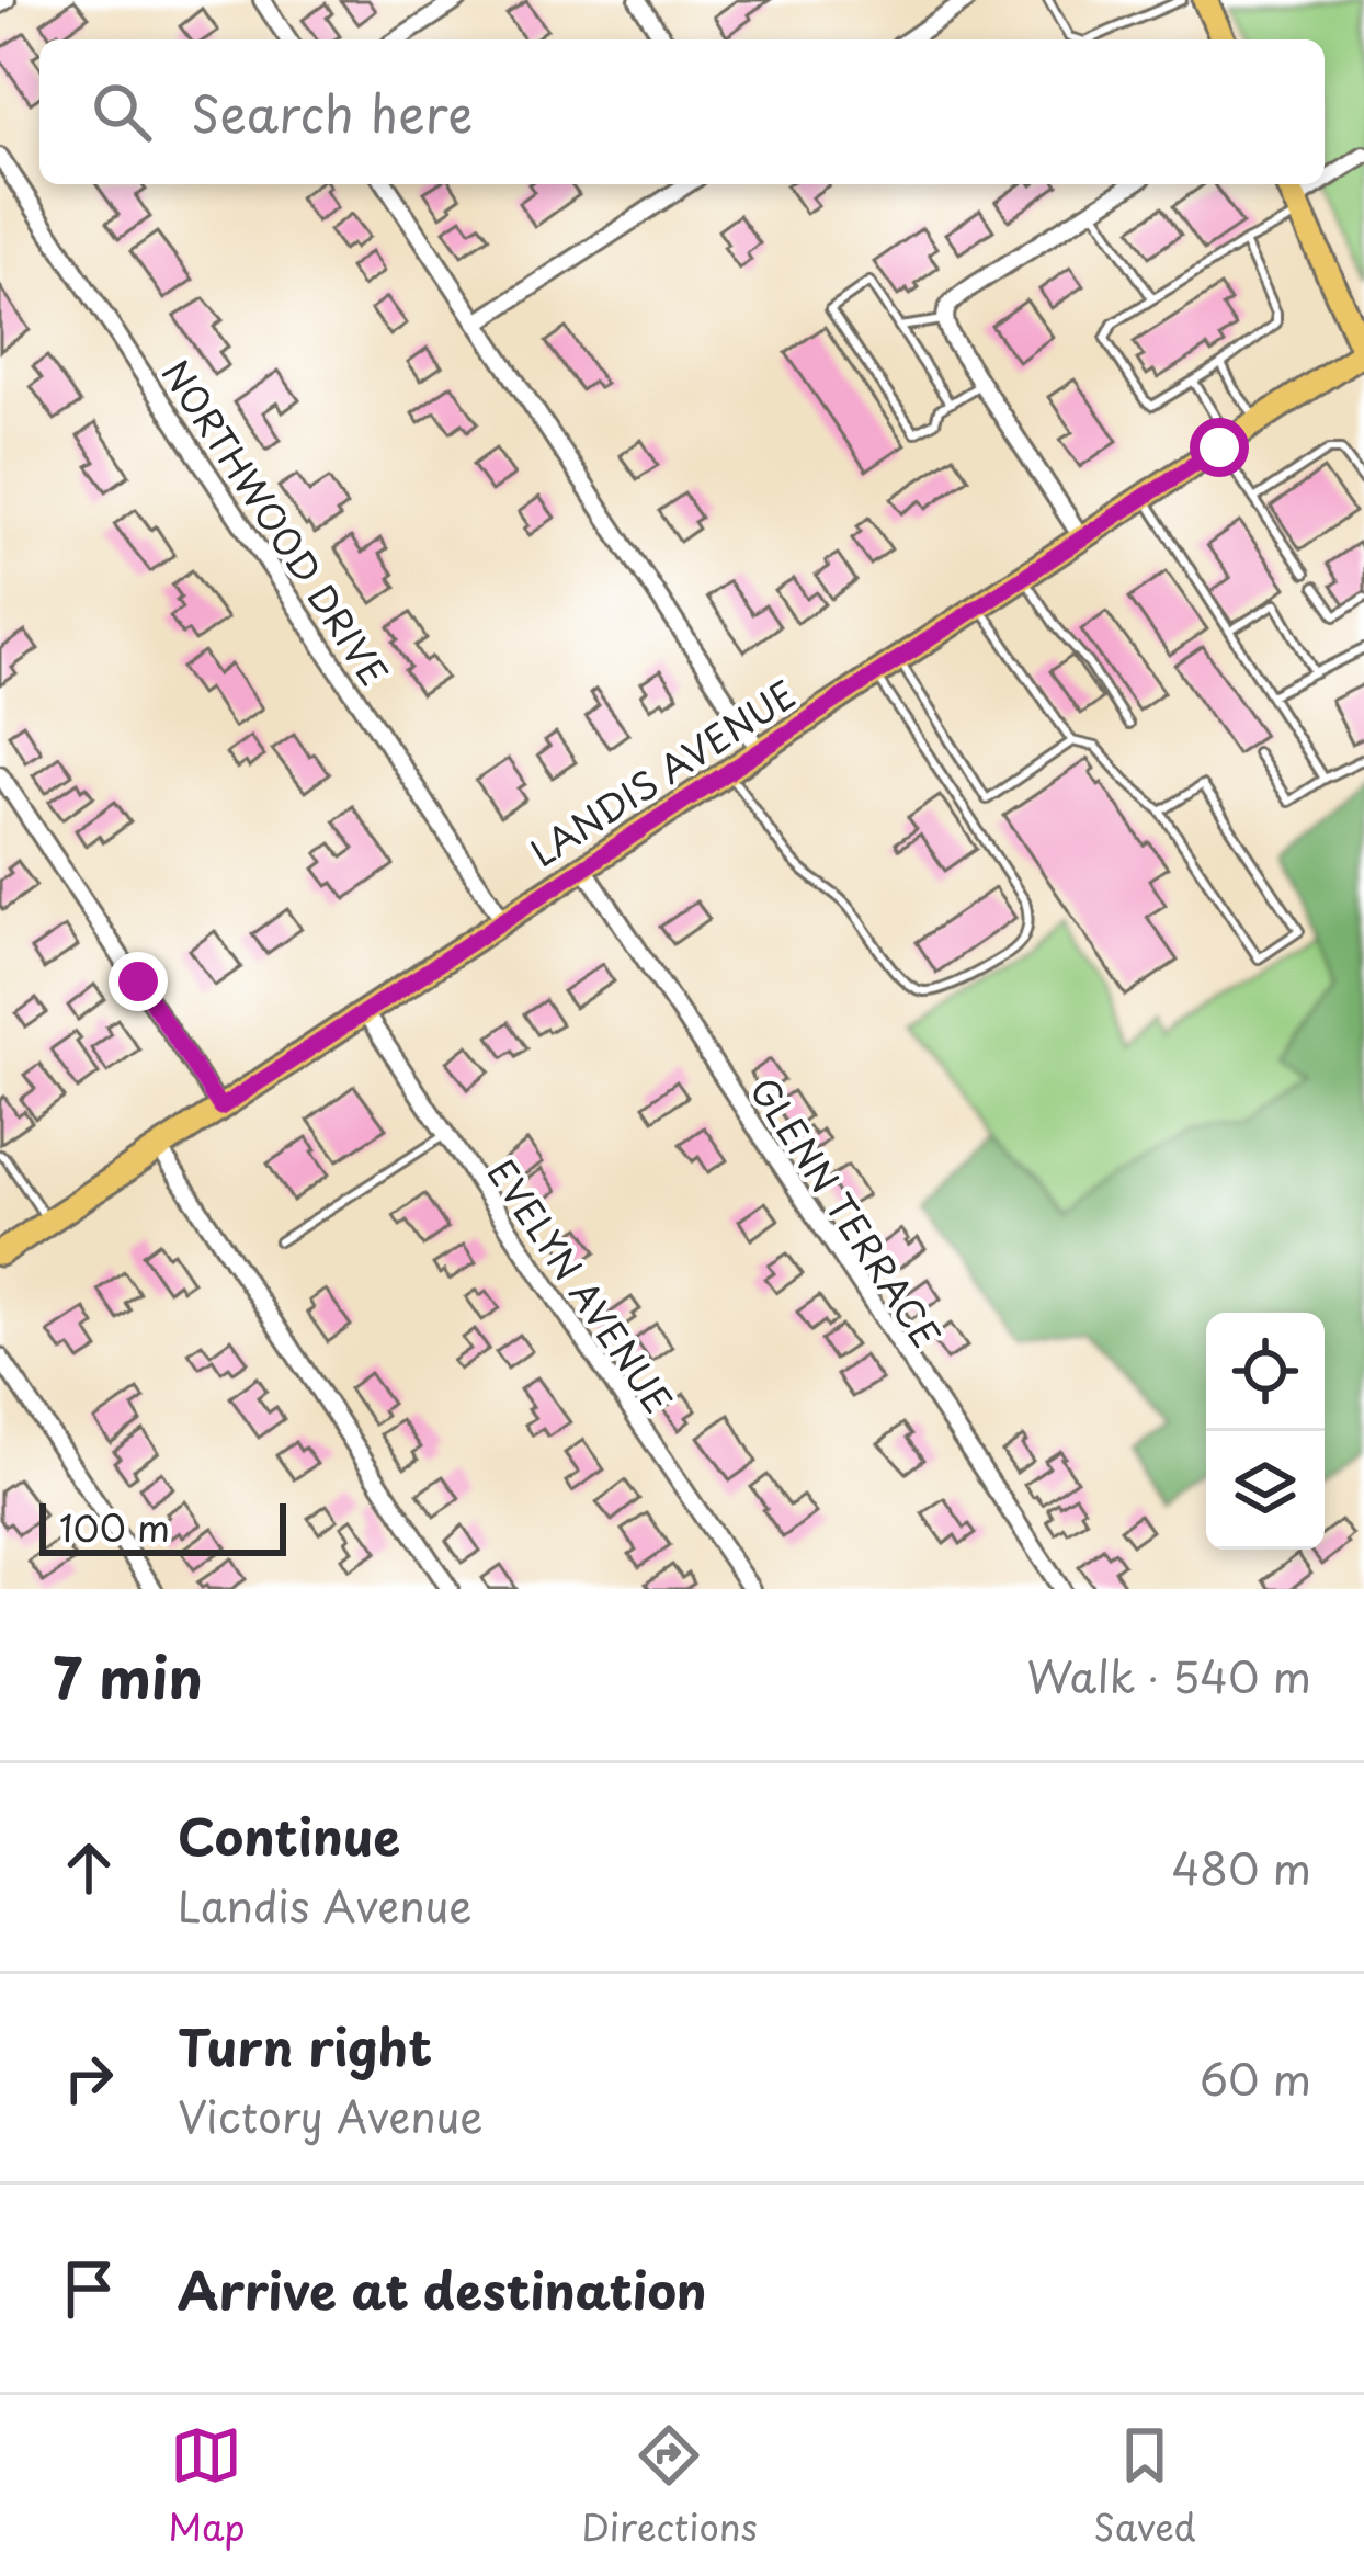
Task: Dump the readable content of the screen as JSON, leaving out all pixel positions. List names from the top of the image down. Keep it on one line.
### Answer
{"streets":{"main road":["LANDIS AVENUE"],"street":["NORTHWOOD DRIVE","GLENN TERRACE","EVELYN AVENUE"]},"crossings":[["NORTHWOOD DRIVE","LANDIS AVENUE"],["LANDIS AVENUE","GLENN TERRACE"],["LANDIS AVENUE","EVELYN AVENUE"]],"scale_bar":"100 m","page":{"search":"Search here","scale":"100 m","heading":["7 min","Walk · 540 m"],"list":[["Continue","Landis Avenue","480 m"],["Turn right","Victory Avenue","60 m"],"Arrive at destination"],"nav":["Map","Directions","Saved"]}}
